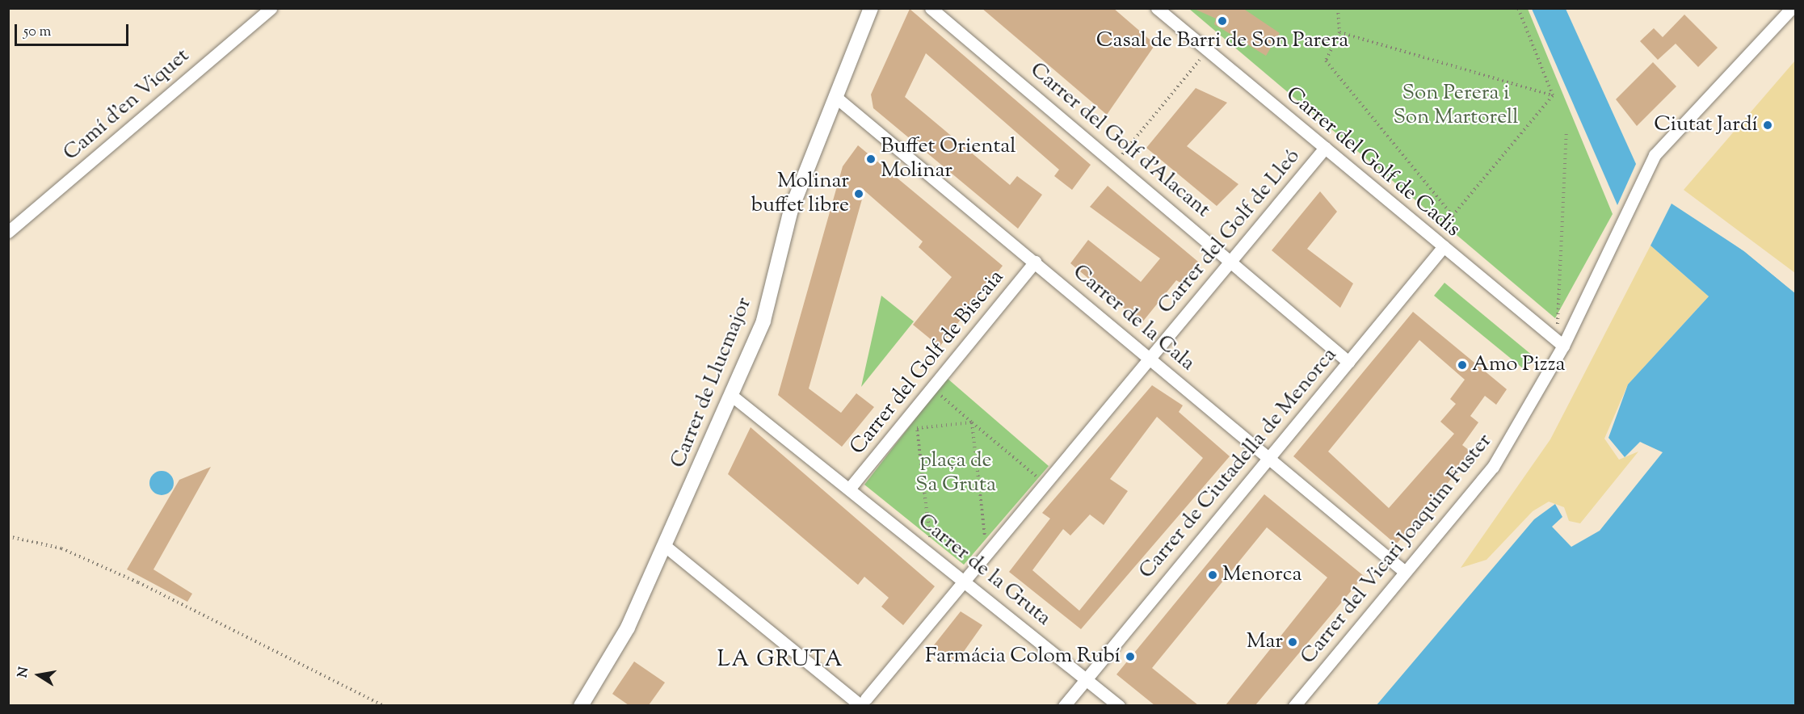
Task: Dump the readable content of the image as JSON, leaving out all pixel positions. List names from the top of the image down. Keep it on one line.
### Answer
{"streets":{"street":["Camí d'en Viquet","Carrer del Golf d'Alacant","Carrer del Golf de Cadis","Carrer del Golf de Lleó","Carrer de la Cala","Carrer del Golf de Biscaia","Carrer de Llucmajor","Carrer de Ciutadella de Menorca","Carrer del Vicari Joaquim Fuster","Carrer de la Gruta"]},"crossings":[["Carrer del Golf d'Alacant","Carrer del Golf de Lleó"],["Carrer del Golf d'Alacant","Carrer de Ciutadella de Menorca"],["Carrer del Golf de Cadis","Carrer del Golf de Lleó"],["Carrer del Golf de Cadis","Carrer de Ciutadella de Menorca"],["Carrer del Golf de Cadis","Carrer del Vicari Joaquim Fuster"],["Carrer del Golf de Lleó","Carrer de la Cala"],["Carrer del Golf de Lleó","Carrer de la Gruta"],["Carrer de la Cala","Carrer del Golf de Biscaia"],["Carrer de la Cala","Carrer de Llucmajor"],["Carrer de la Cala","Carrer de Ciutadella de Menorca"],["Carrer de la Cala","Carrer del Vicari Joaquim Fuster"],["Carrer del Golf de Biscaia","Carrer de la Gruta"],["Carrer de Llucmajor","Carrer de la Gruta"],["Carrer de Ciutadella de Menorca","Carrer de la Gruta"]],"districts":["LA GRUTA"],"parks":["Son Perera i Son Martorell","plaça de Sa Gruta"],"places":["Casal de Barri de Son Parera","Ciutat Jardí","Buffet Oriental Molinar","Molinar buffet libre","Amo Pizza","Menorca","Mar","Farmácia Colom Rubí"],"scale_bar":"50 m","north":"left"}
